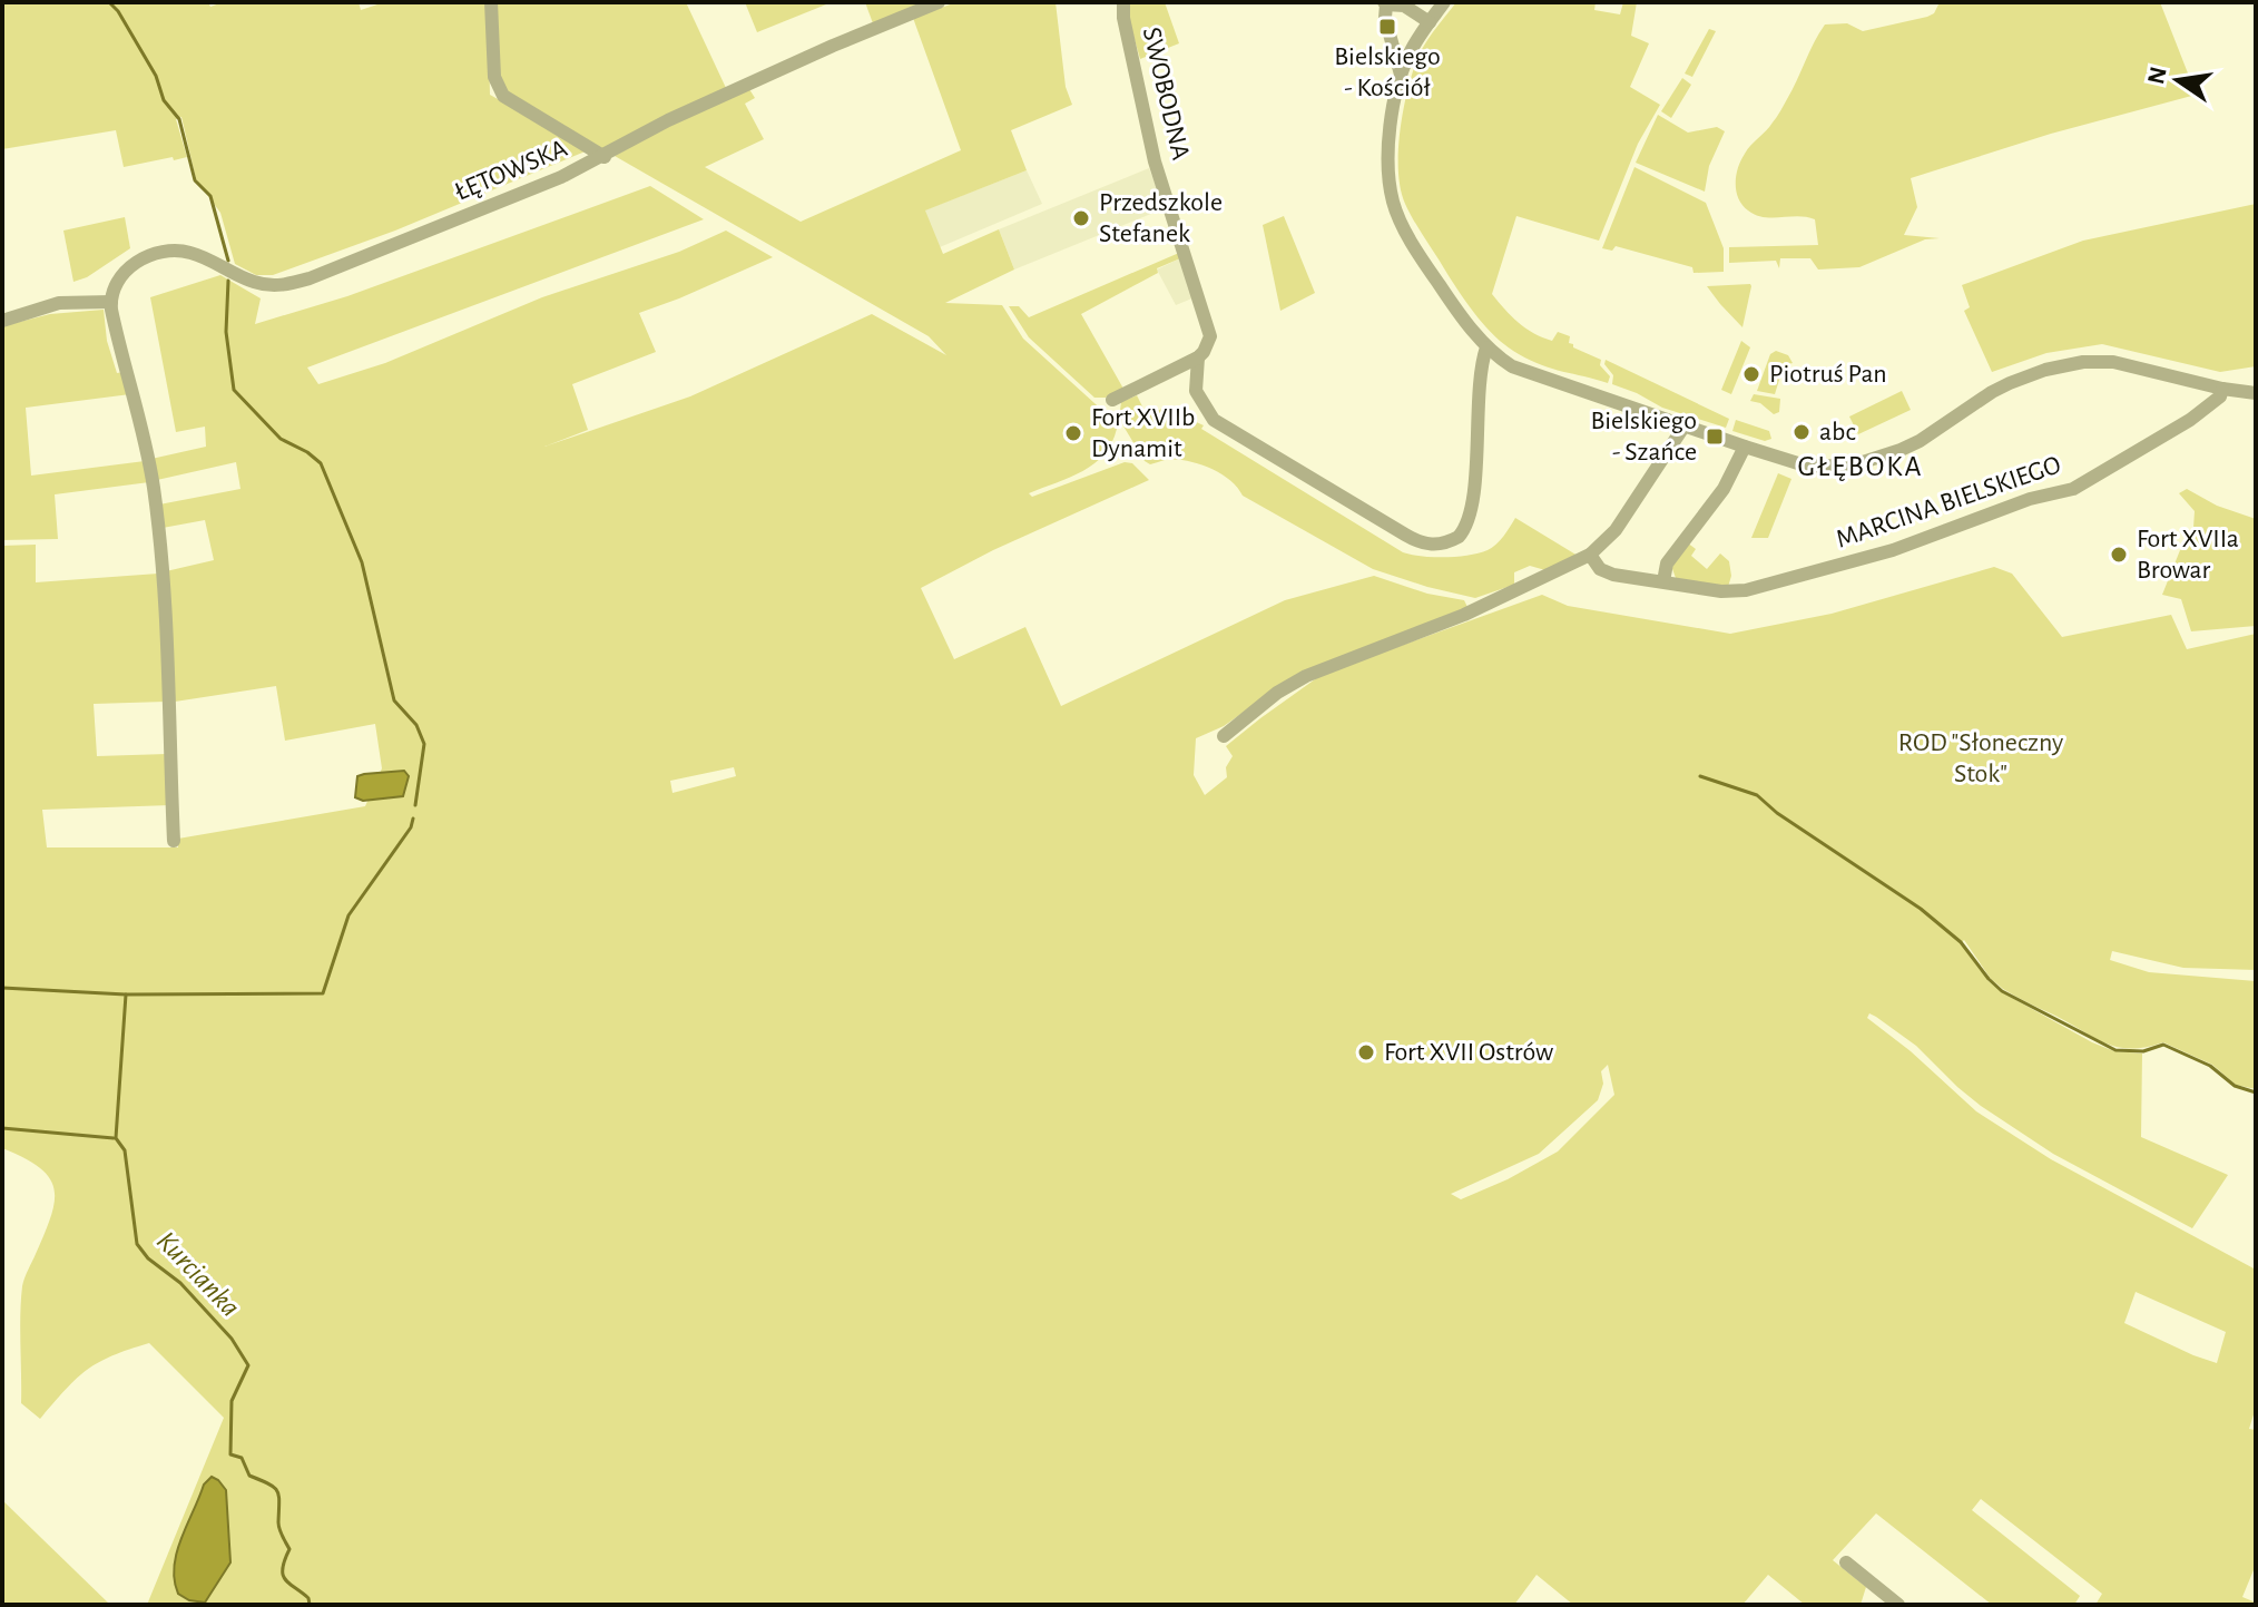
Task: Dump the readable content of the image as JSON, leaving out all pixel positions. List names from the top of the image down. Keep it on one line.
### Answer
{"streets":{"street":["SWOBODNA","ŁĘTOWSKA","MARCINA BIELSKIEGO"]},"districts":["GŁĘBOKA"],"water":["Kurcianka"],"parks":["ROD \"Słoneczny Stok\""],"places":{"transit":["Bielskiego - Kościół","Bielskiego - Szańce"],"other":["Przedszkole Stefanek","Piotruś Pan","abc","Fort XVIIb Dynamit","Fort XVIIa Browar","Fort XVII Ostrów"]},"north":"left"}
